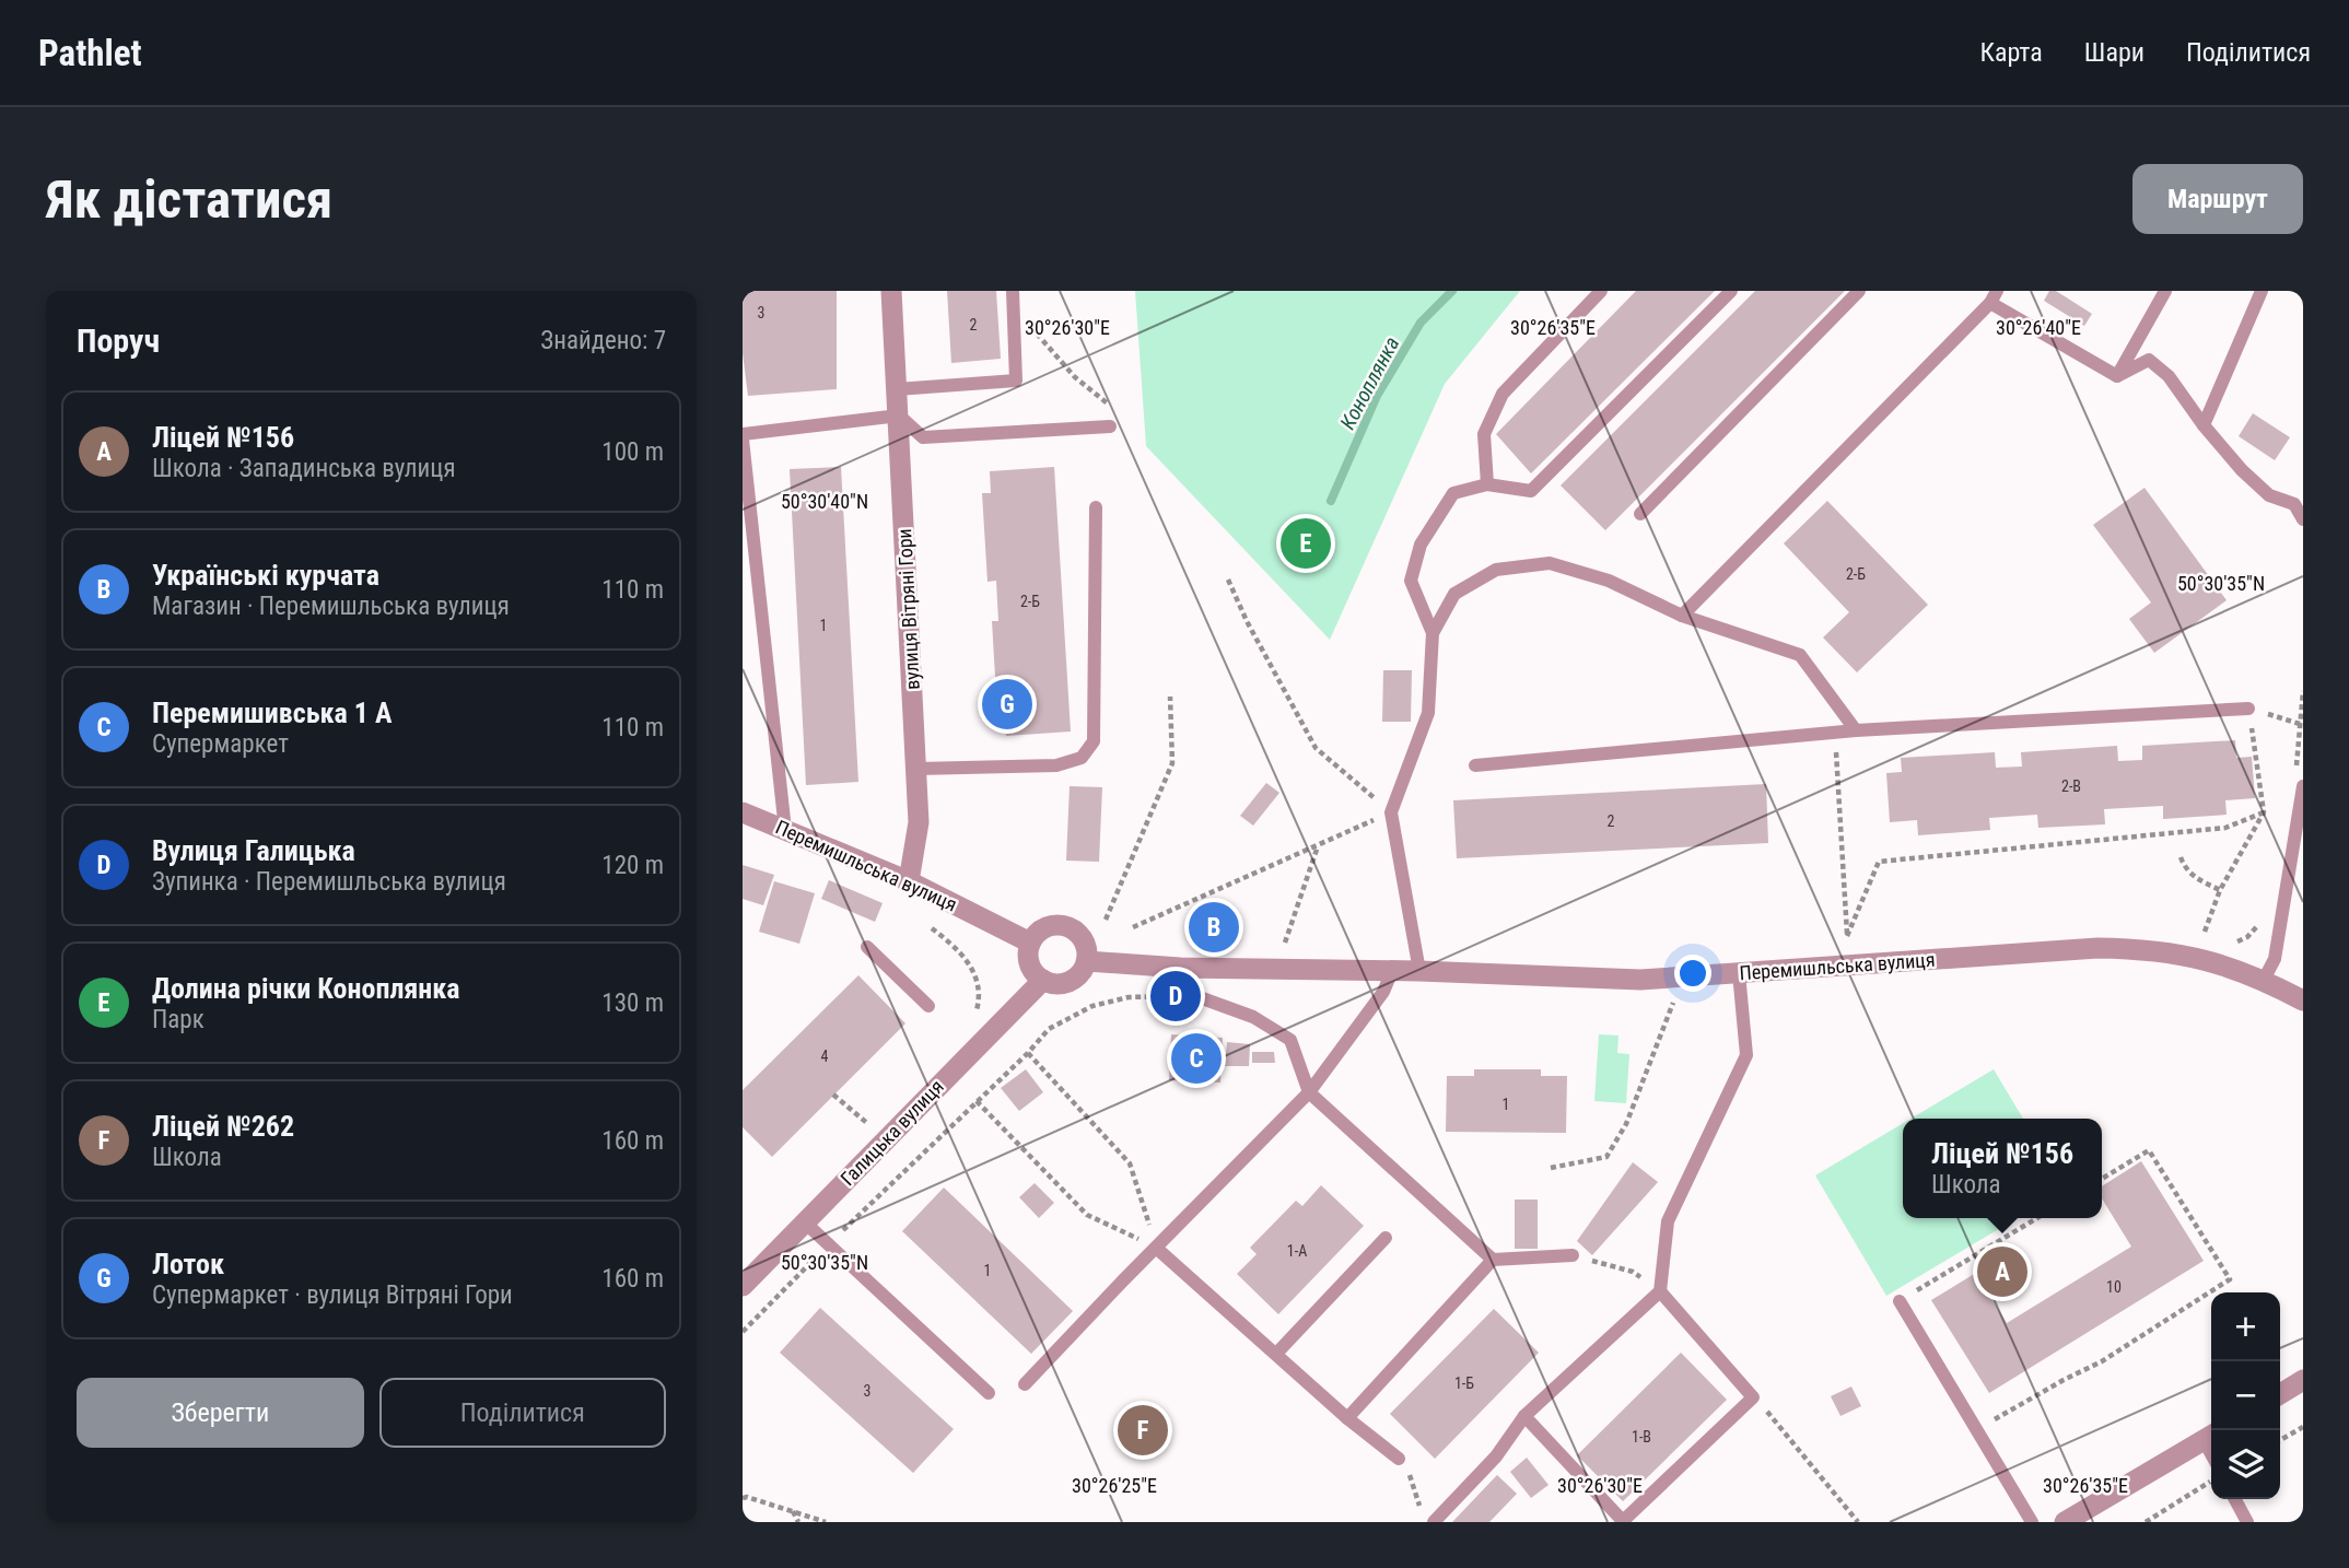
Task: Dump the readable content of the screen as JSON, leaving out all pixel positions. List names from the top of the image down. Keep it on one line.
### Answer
{"streets":{"street":["вулиця Вітряні Гори","Перемишльська вулиця","Галицька вулиця"]},"crossings":[["вулиця Вітряні Гори","Перемишльська вулиця"],["Перемишльська вулиця","Галицька вулиця"]],"water":["Коноплянка"],"house_numbers":["3","2","2-Б","2-Б","1","2-В","2","4","1","1-А","1","10","1-Б","3","1-В"],"page":{"header":"Pathlet","nav":["Карта","Шари","Поділитися"],"buttons":["Маршрут",["Зберегти","Поділитися"]],"title":"Як дістатися","heading":["Поруч","Знайдено: 7"],"list":[{"mark":"A","name":"Ліцей №156","note":"Школа · Западинська вулиця","value":"100 m"},{"mark":"B","name":"Українські курчата","note":"Магазин · Перемишльська вулиця","value":"110 m"},{"mark":"C","name":"Перемишивська 1 А","note":"Супермаркет","value":"110 m"},{"mark":"D","name":"Вулиця Галицька","note":"Зупинка · Перемишльська вулиця","value":"120 m"},{"mark":"E","name":"Долина річки Коноплянка","note":"Парк","value":"130 m"},{"mark":"F","name":"Ліцей №262","note":"Школа","value":"160 m"},{"mark":"G","name":"Лоток","note":"Супермаркет · вулиця Вітряні Гори","value":"160 m"}],"pins":["E","G","B","D","C","A","F"],"popup":["Ліцей №156","Школа"],"map_buttons":["+","−"]},"coordinates":["30°26'30\"E","30°26'35\"E","30°26'40\"E","50°30'40\"N","50°30'35\"N","30°26'25\"E"]}
